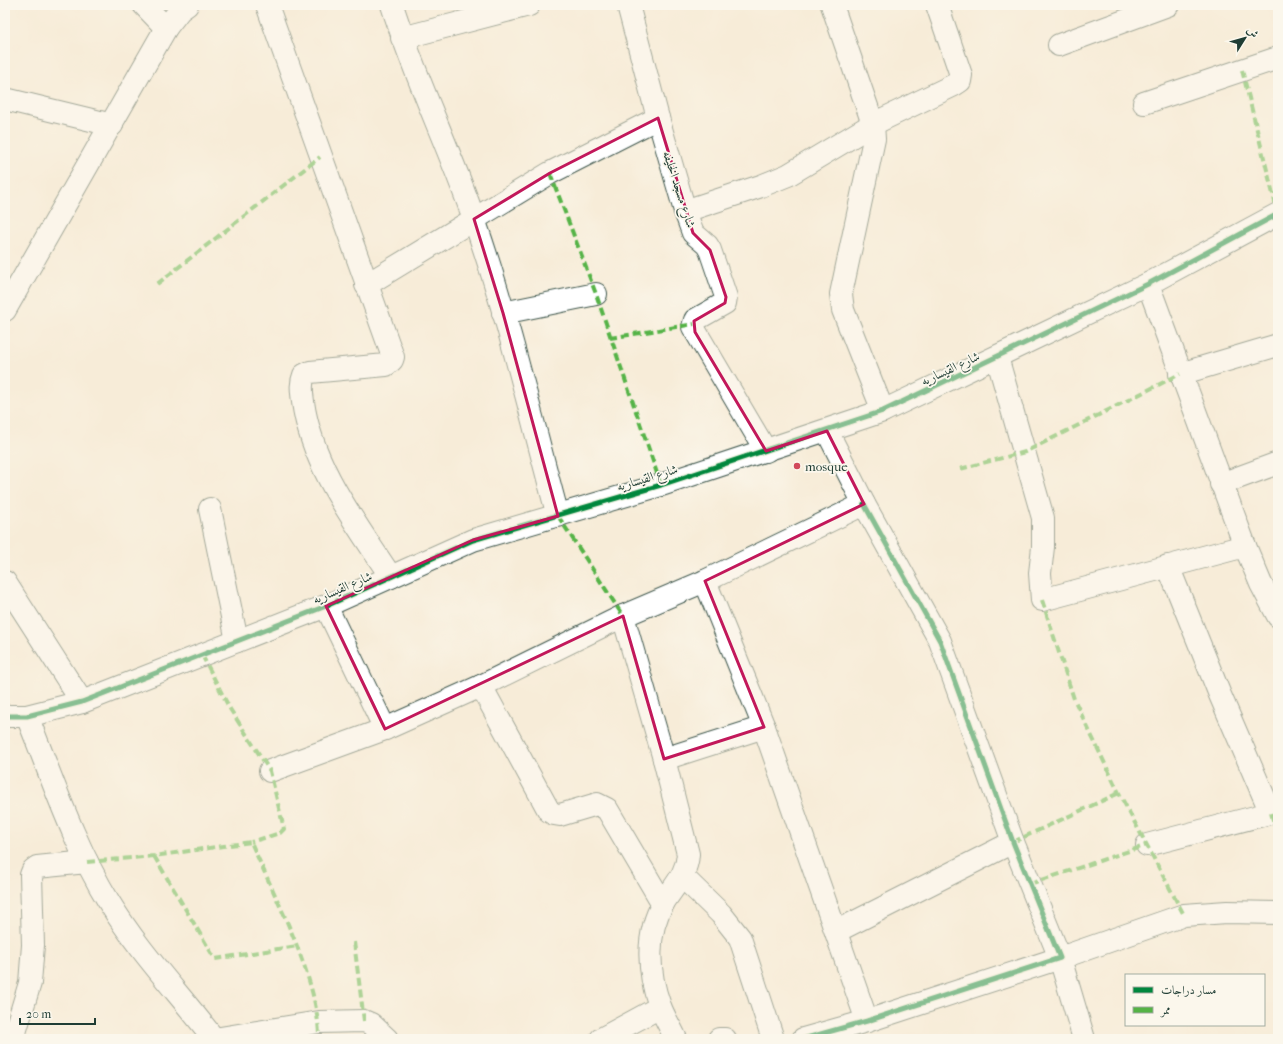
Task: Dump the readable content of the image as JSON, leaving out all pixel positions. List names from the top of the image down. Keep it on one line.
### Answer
{"streets":{"street":["شارع مسجد الخليفه","شارع القيساريه"]},"crossings":[["شارع مسجد الخليفه","شارع القيساريه"]],"places":["mosque"],"legend":["مسار دراجات","ممر"],"scale_bar":"20 m","north":"top right"}
